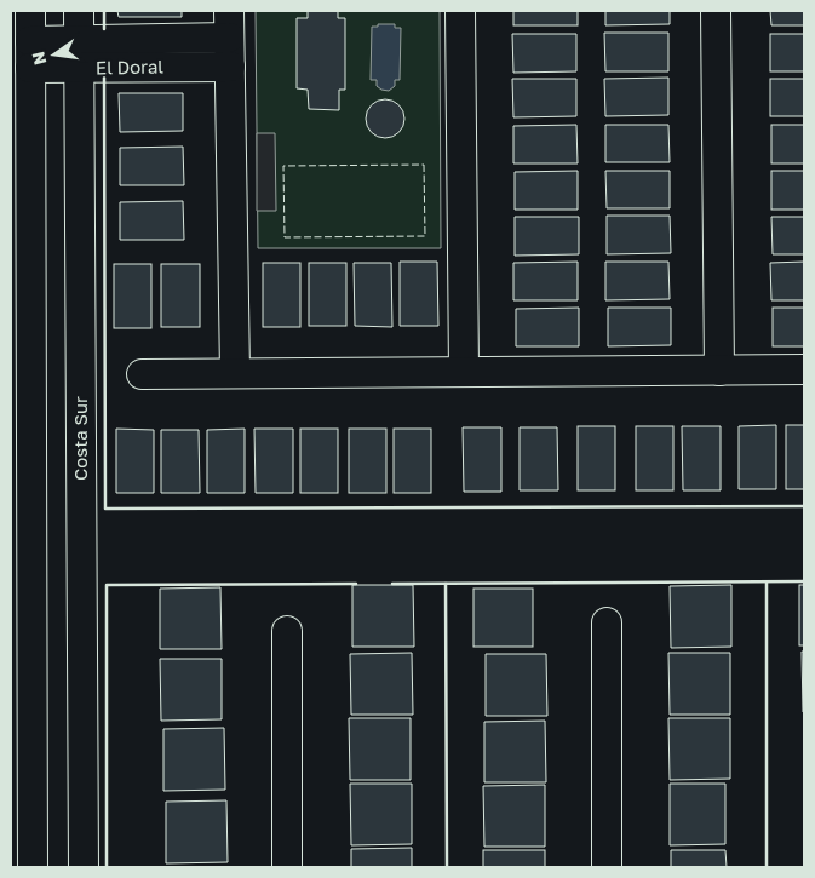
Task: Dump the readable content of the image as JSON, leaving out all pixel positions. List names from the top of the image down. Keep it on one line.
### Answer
{"streets":{"street":["El Doral","Costa Sur"]},"crossings":[["El Doral","Costa Sur"]],"north":"left"}
